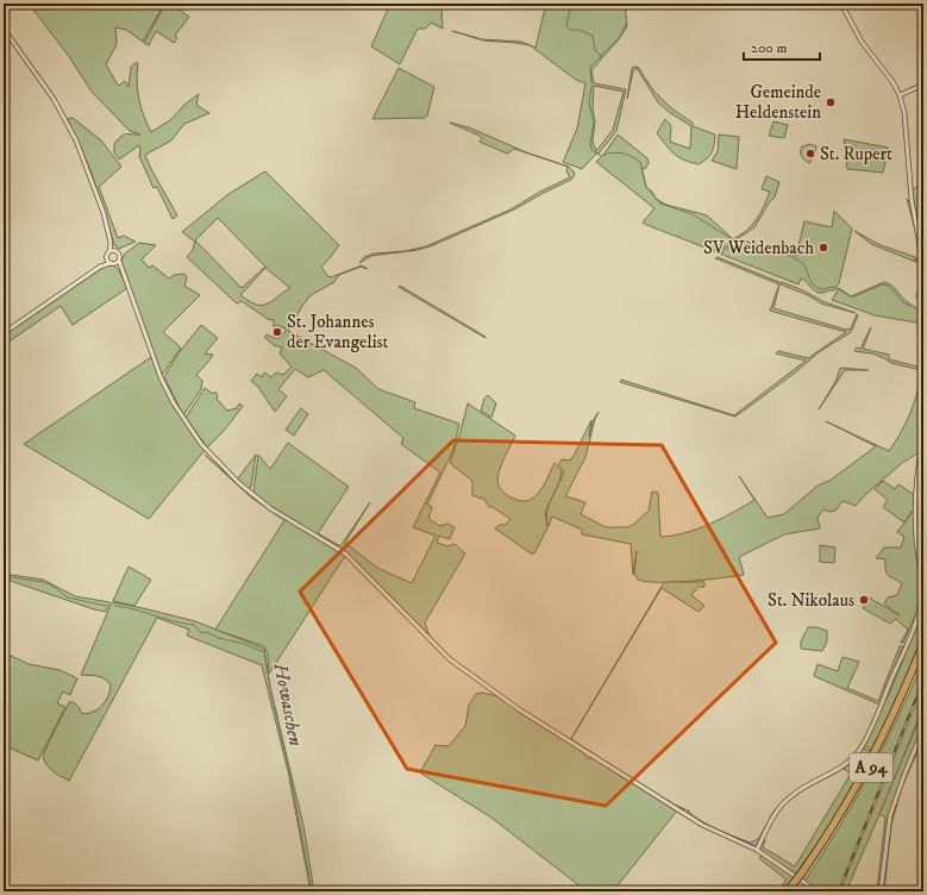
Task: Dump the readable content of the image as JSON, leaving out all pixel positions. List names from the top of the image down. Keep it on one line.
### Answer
{"streets":{"highway":["A 94"]},"water":["Howaschen"],"places":["Gemeinde Heldenstein","St. Rupert","SV Weidenbach","St. Johannes der Evangelist","St. Nikolaus"],"scale_bar":"200 m"}
